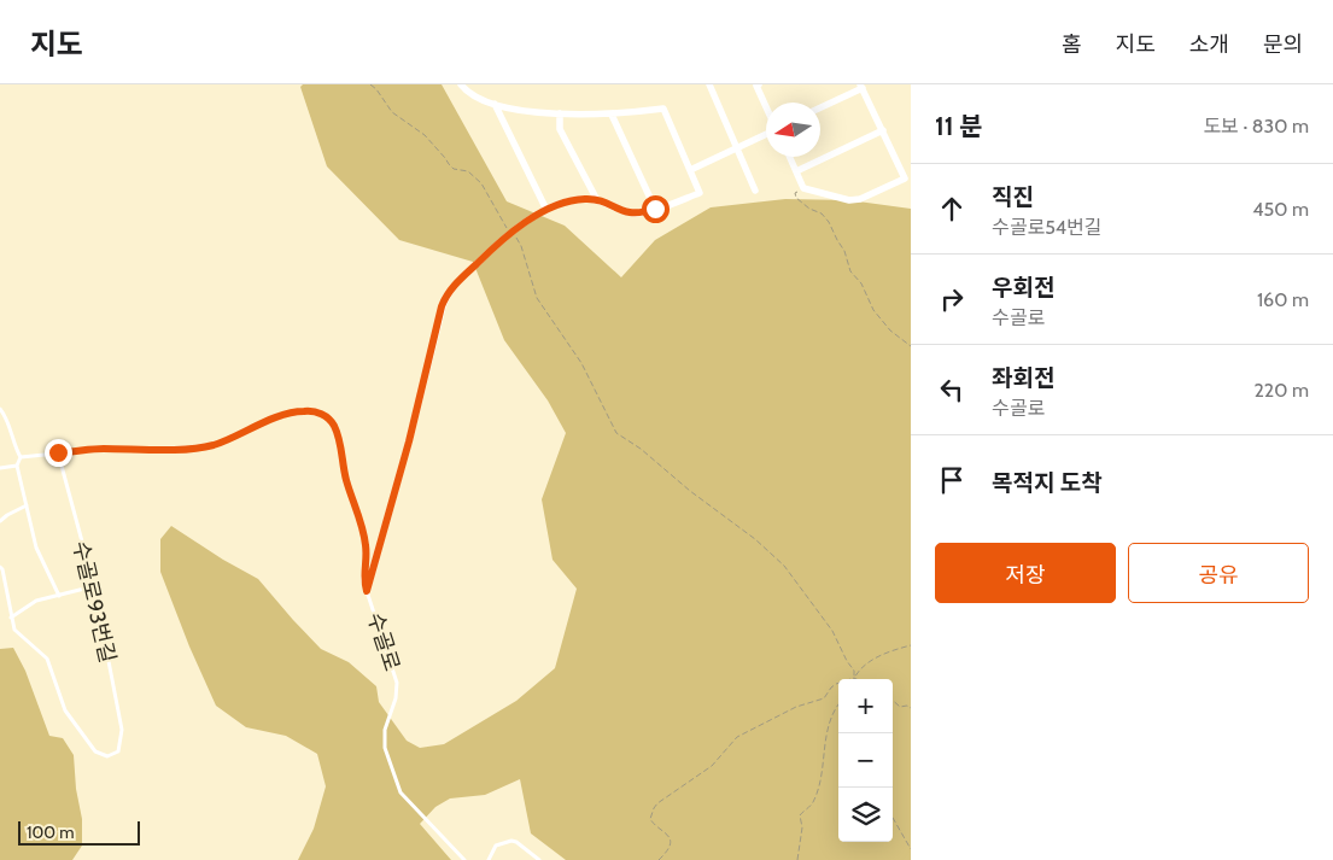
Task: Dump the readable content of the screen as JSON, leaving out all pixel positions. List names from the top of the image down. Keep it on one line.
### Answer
{"streets":{"lane":["수골로93번길","수골로"]},"crossings":[["수골로93번길","수골로"]],"scale_bar":"100 m","north":"left","page":{"header":"지도","nav":["홈","지도","소개","문의"],"heading":["11 분","도보 · 830 m"],"list":[["직진","수골로54번길","450 m"],["우회전","수골로","160 m"],["좌회전","수골로","220 m"],"목적지 도착"],"buttons":["저장","공유"],"map_buttons":["+","−"],"scale":"100 m"}}
